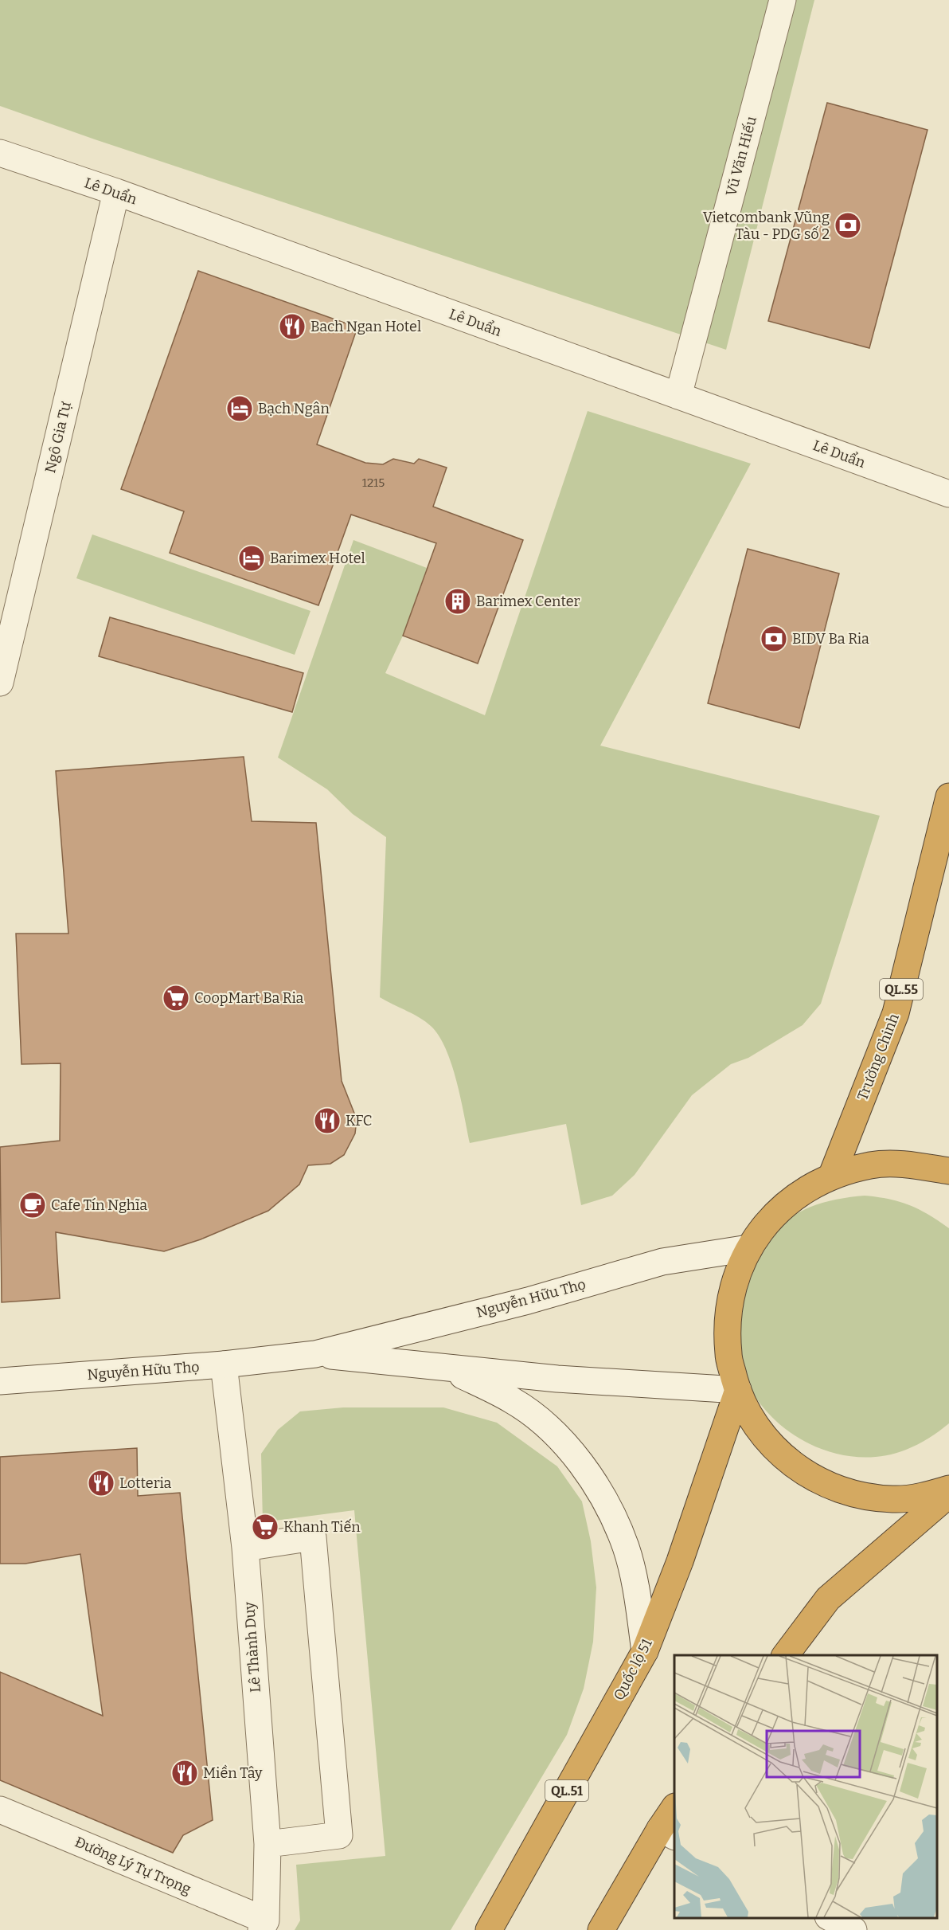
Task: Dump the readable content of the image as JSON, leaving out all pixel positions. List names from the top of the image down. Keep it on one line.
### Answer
{"streets":{"highway":["QL.55","Trường Chinh","Quốc lộ 51","QL.51"],"street":["Vũ Văn Hiếu","Lê Duẩn","Ngô Gia Tự","Nguyễn Hữu Thọ","Lê Thành Duy","Đường Lý Tự Trọng"]},"crossings":[["Vũ Văn Hiếu","Lê Duẩn"],["Lê Duẩn","Ngô Gia Tự"],["Nguyễn Hữu Thọ","Lê Thành Duy"],["Nguyễn Hữu Thọ","Quốc lộ 51"],["Lê Thành Duy","Đường Lý Tự Trọng"]],"places":{"bank":["Vietcombank Vũng Tàu - PDG số 2","BIDV Ba Ria"],"restaurant":["Bach Ngan Hotel","KFC","Lotteria","Miền Tây"],"hotel":["Bạch Ngân","Barimex Hotel"],"building":["Barimex Center"],"supermarket":["CoopMart Ba Ria","Khanh Tiến"],"cafe":["Cafe Tín Nghĩa"]},"house_numbers":["1215"]}
